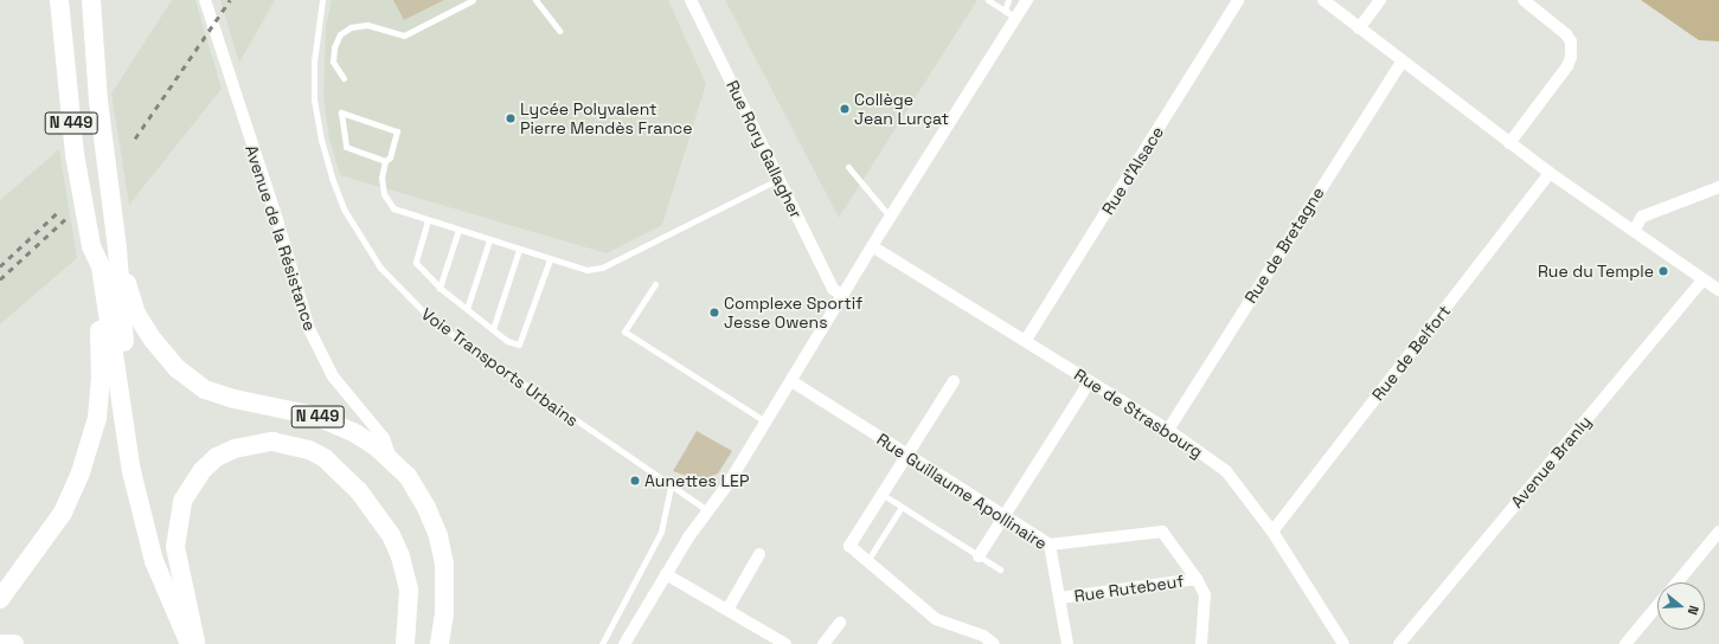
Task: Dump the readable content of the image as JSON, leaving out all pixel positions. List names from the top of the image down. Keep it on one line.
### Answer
{"streets":{"main road":["N 449"],"street":["Rue Rory Gallagher","Rue d'Alsace","Avenue de la Résistance","Rue de Bretagne","Rue de Belfort","Rue de Strasbourg","Avenue Branly","Rue Guillaume Apollinaire","Rue Rutebeuf"],"lane":["Voie Transports Urbains"]},"crossings":[["N 449","Avenue de la Résistance"],["Rue d'Alsace","Rue de Strasbourg"],["Rue de Bretagne","Rue de Strasbourg"],["Rue de Belfort","Rue de Strasbourg"],["Rue Guillaume Apollinaire","Rue Rutebeuf"]],"places":["Collège Jean Lurçat","Lycée Polyvalent Pierre Mendès France","Rue du Temple","Complexe Sportif Jesse Owens","Aunettes LEP"],"north":"right"}
